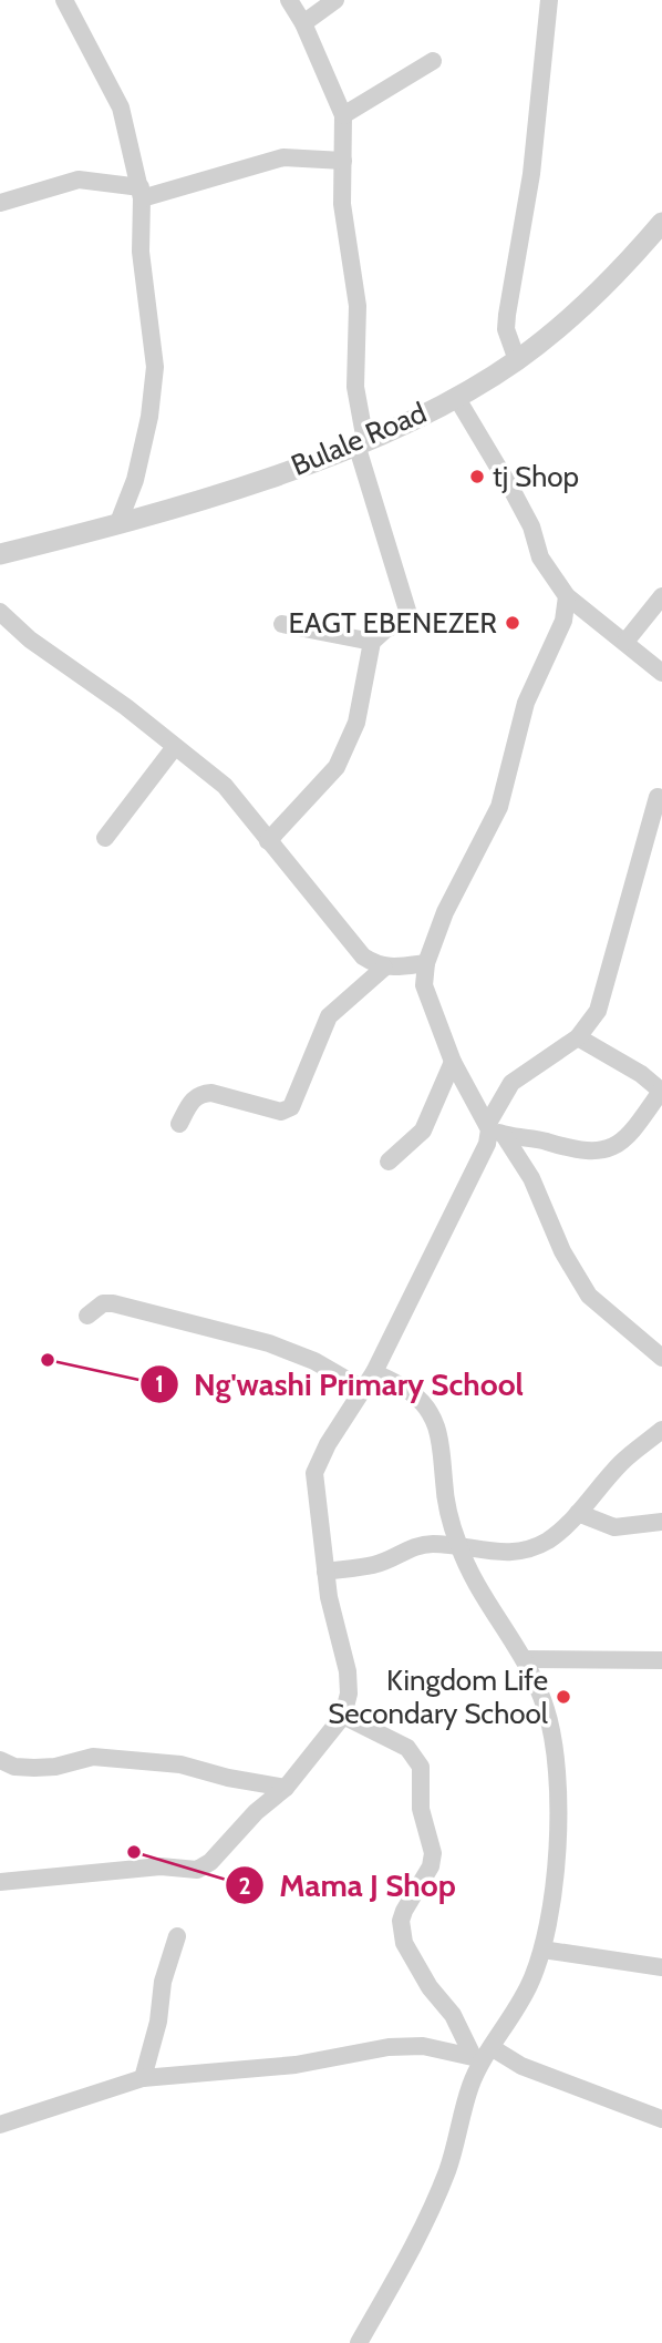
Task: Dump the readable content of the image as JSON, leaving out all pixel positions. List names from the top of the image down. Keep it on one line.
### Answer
{"streets":{"street":["Bulale Road"]},"places":["tj Shop","EAGT EBENEZER","Ng'washi Primary School","Kingdom Life Secondary School","Mama J Shop"]}
